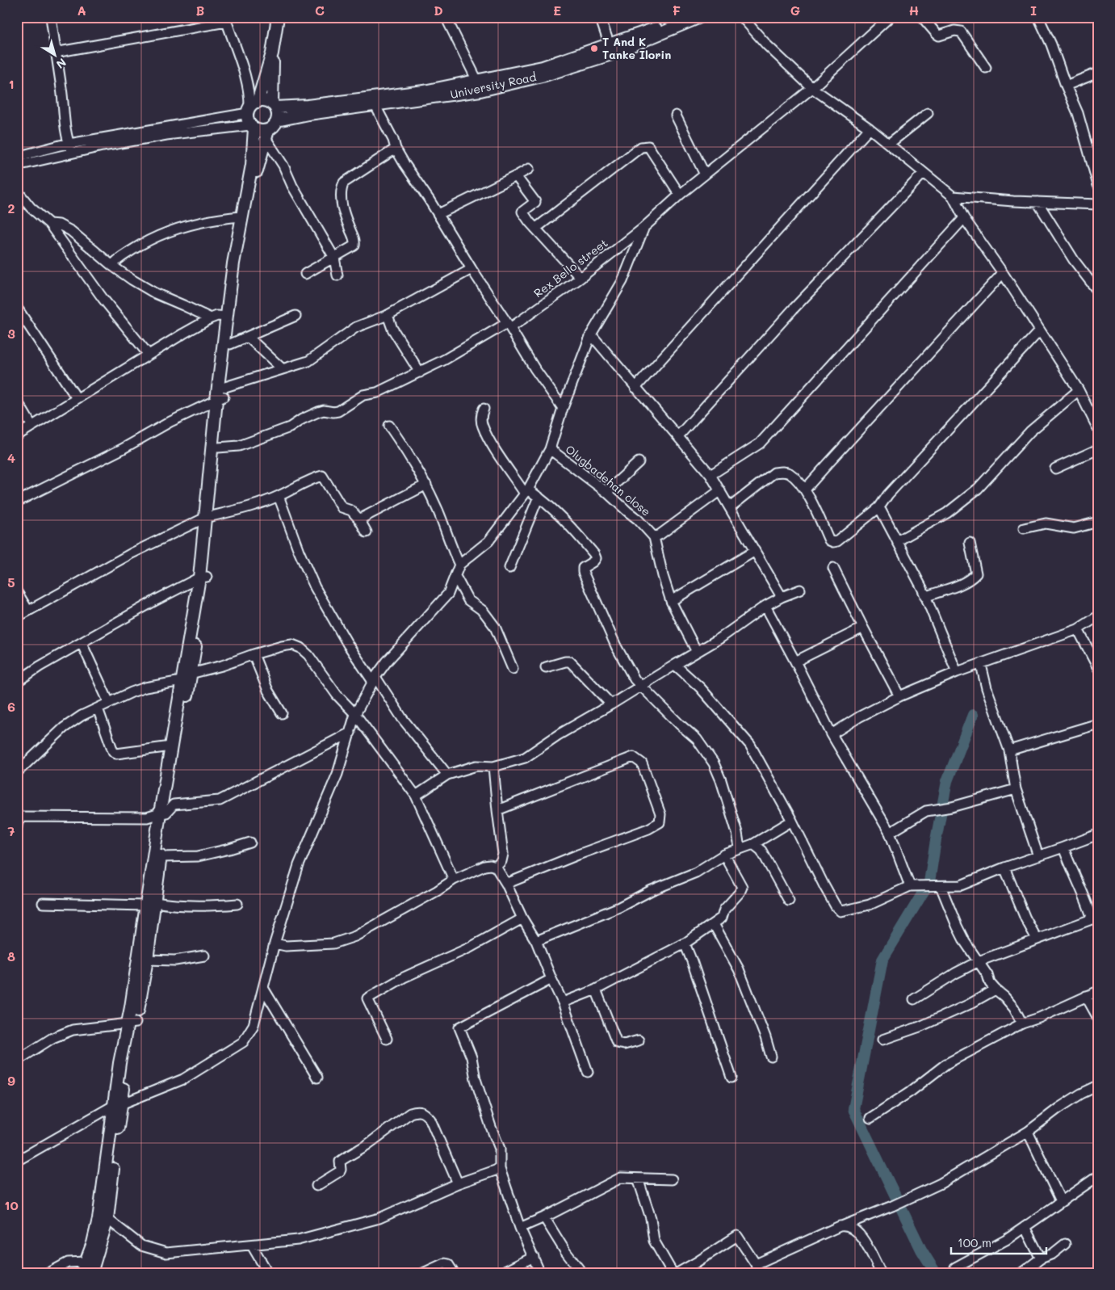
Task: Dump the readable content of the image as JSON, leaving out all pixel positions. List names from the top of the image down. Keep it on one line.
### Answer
{"streets":{"main road":["University Road"],"street":["Rex Bello street","Olugbadehan close"]},"places":["T And K Tanke Ilorin"],"scale_bar":"100 m","north":"bottom right","grid":{"columns":["A","B","C","D","E","F","G","H","I"],"rows":["1","2","3","4","5","6","7","8","9","10"]}}
